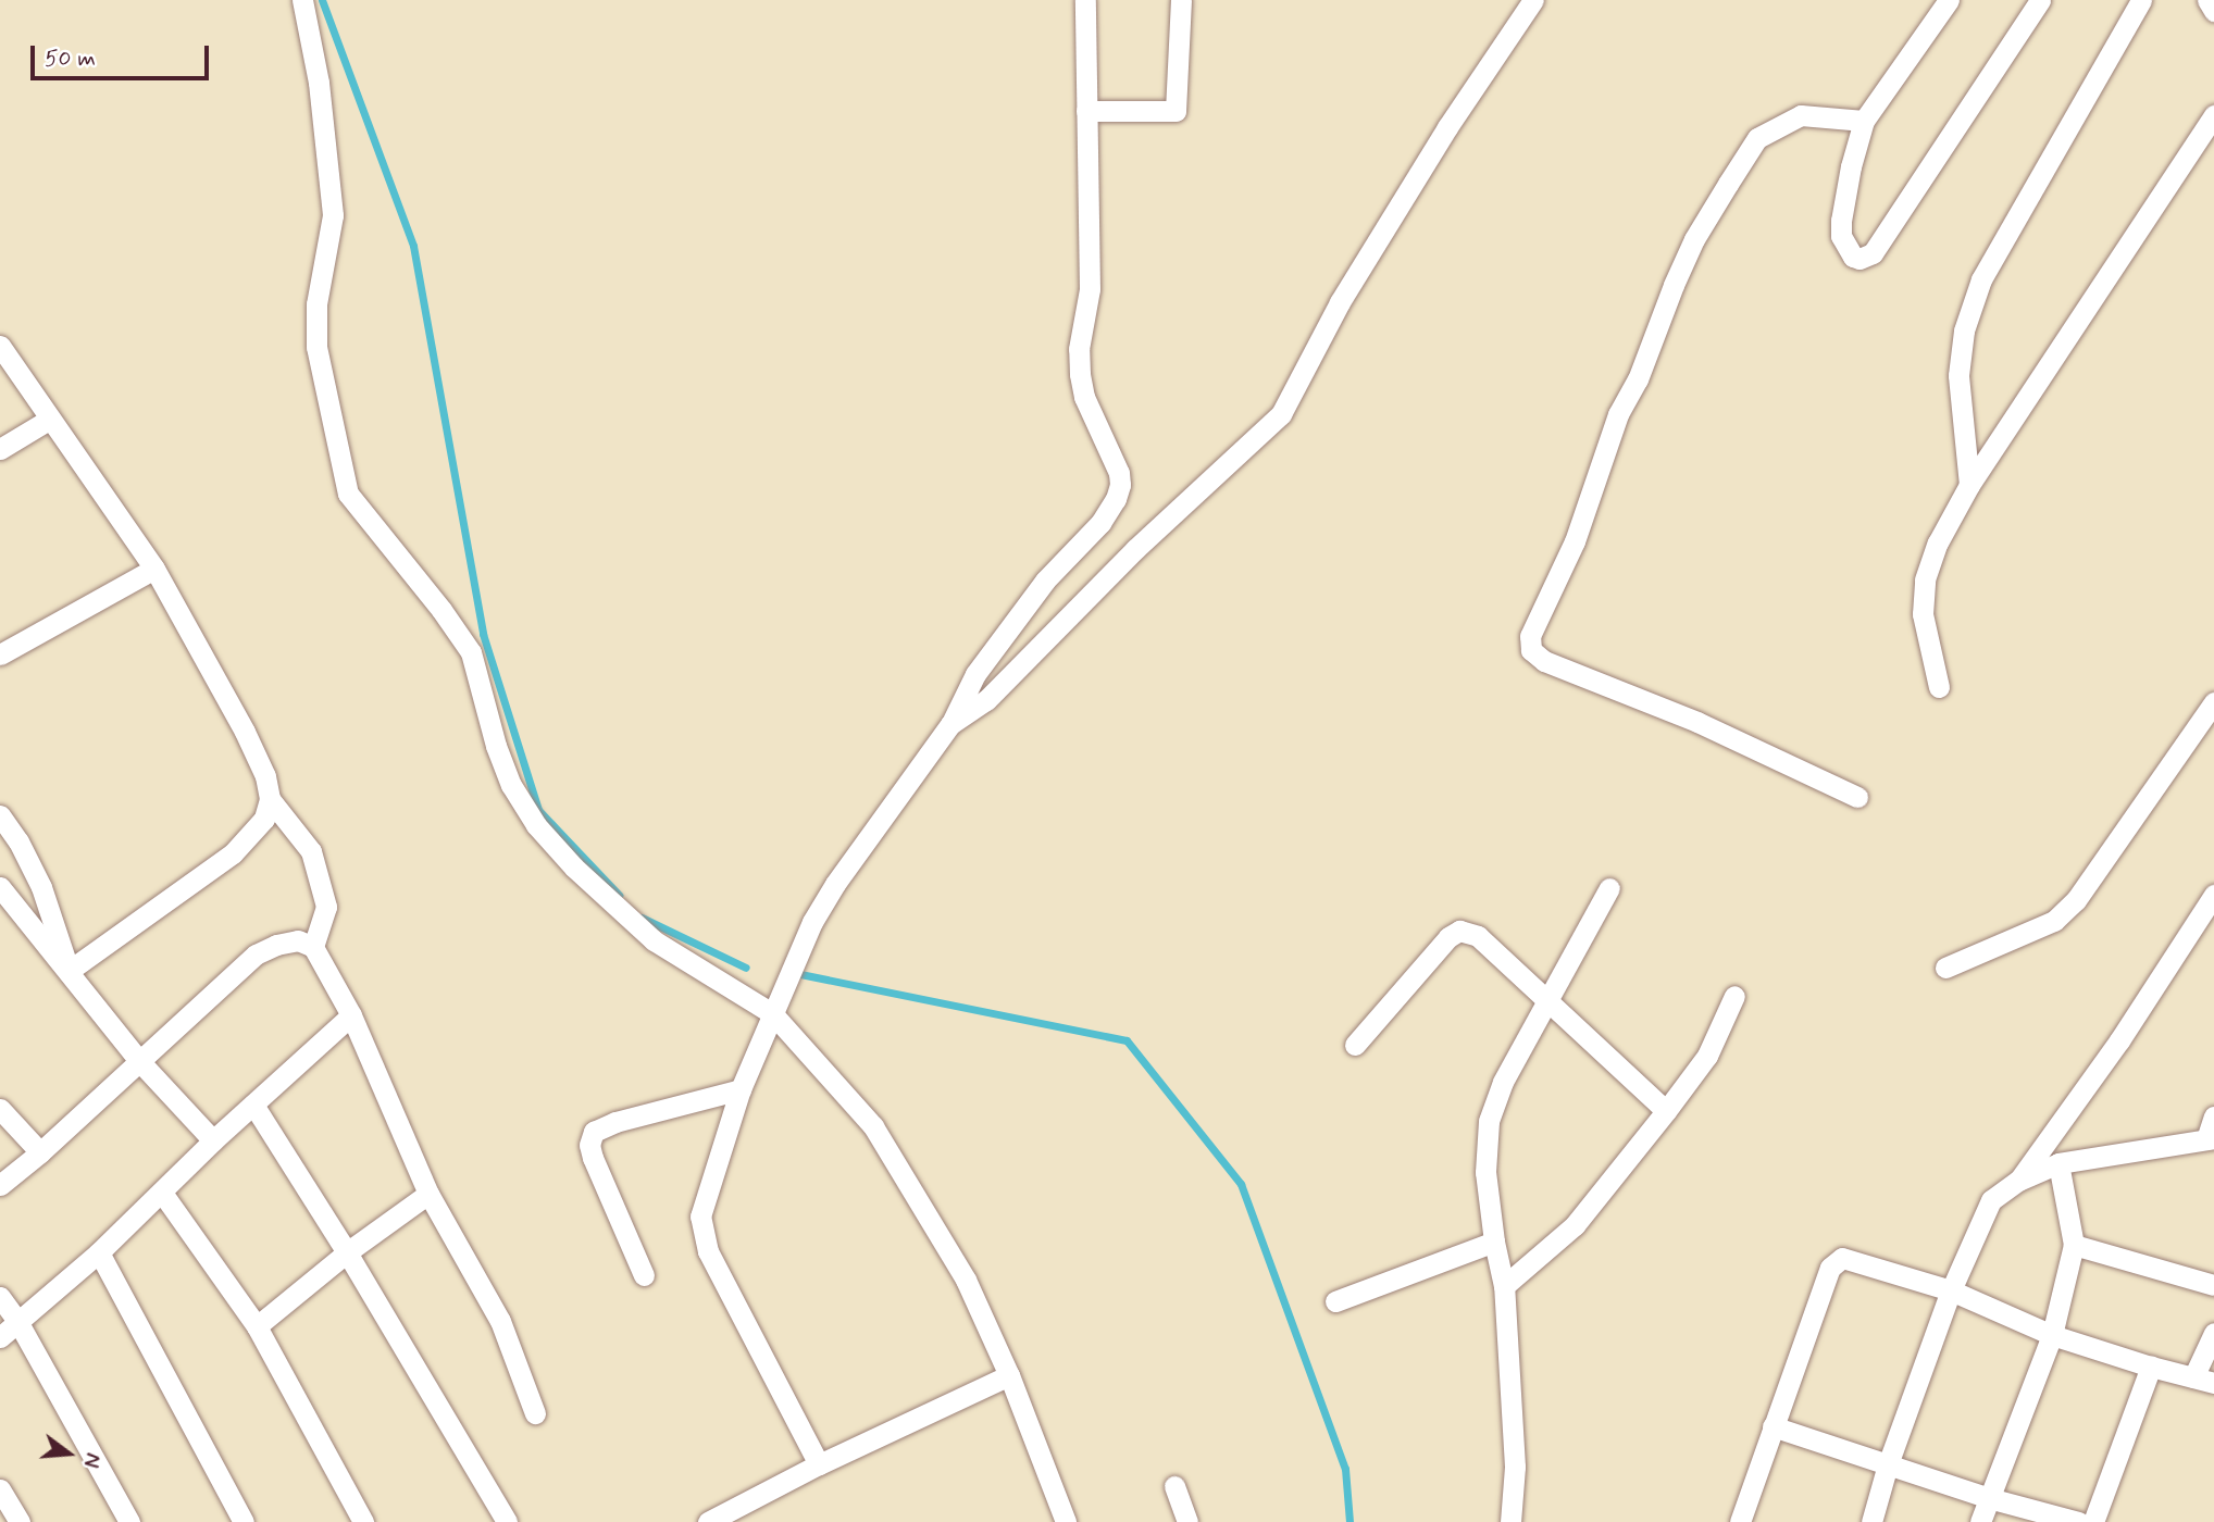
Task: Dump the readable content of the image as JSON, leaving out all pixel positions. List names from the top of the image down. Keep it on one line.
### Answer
{"scale_bar":"50 m","north":"right"}
